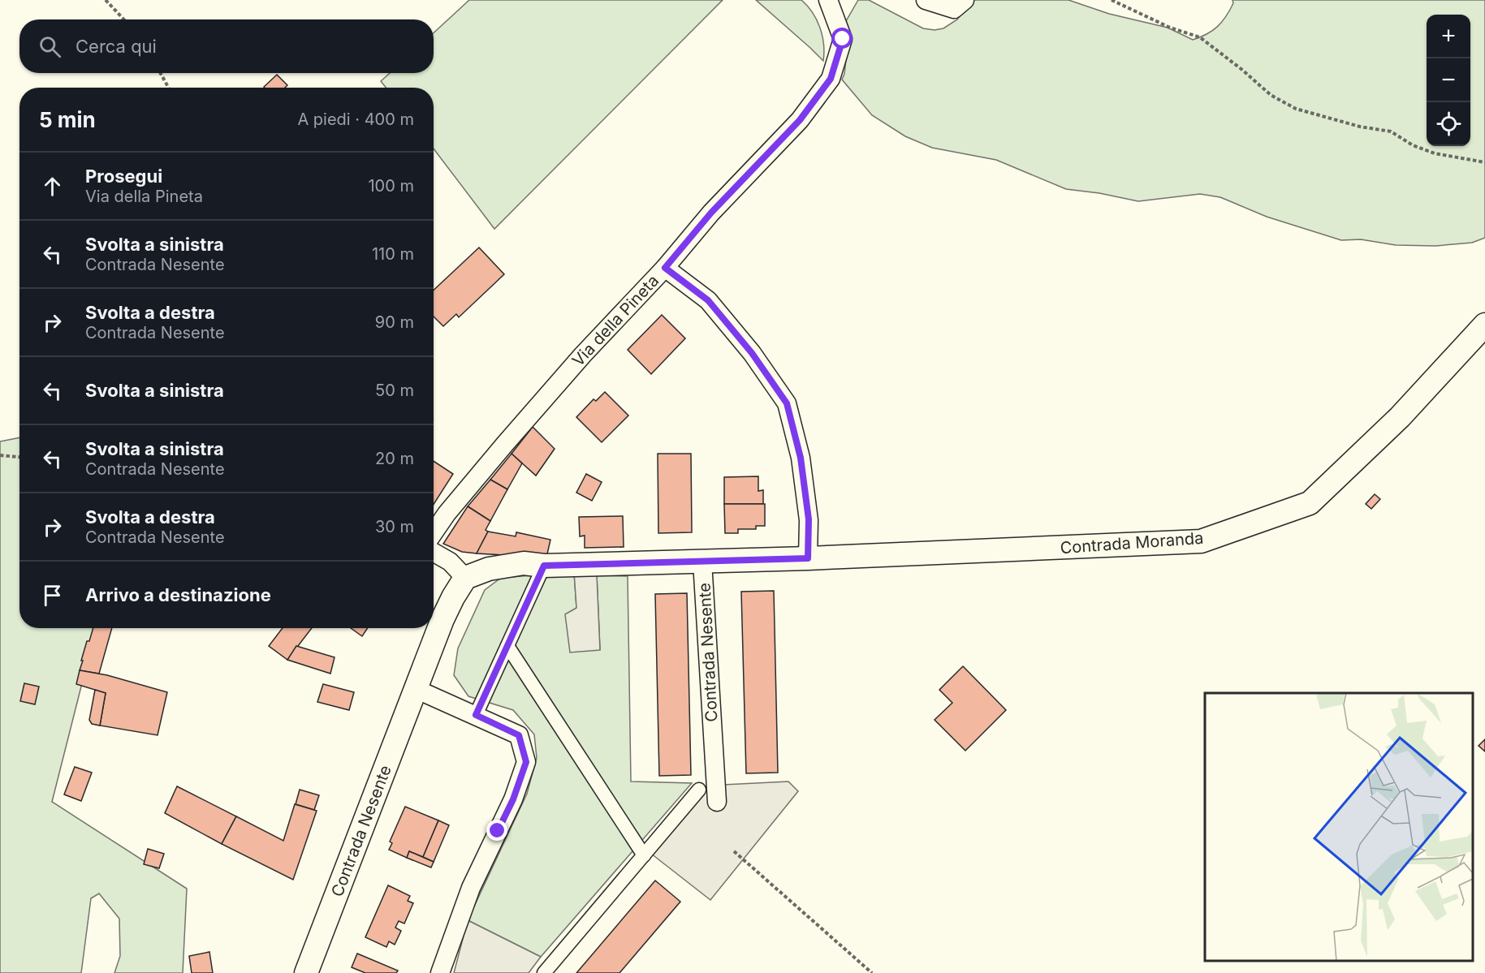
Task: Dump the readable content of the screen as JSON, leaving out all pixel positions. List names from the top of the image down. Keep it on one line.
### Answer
{"streets":{"street":["Via della Pineta","Contrada Moranda","Contrada Nesente"]},"crossings":[["Contrada Moranda","Contrada Nesente"]],"page":{"map_buttons":["+","−"],"search":"Cerca qui","heading":["5 min","A piedi · 400 m"],"list":[["Prosegui","Via della Pineta","100 m"],["Svolta a sinistra","Contrada Nesente","110 m"],["Svolta a destra","Contrada Nesente","90 m"],["Svolta a sinistra","50 m"],["Svolta a sinistra","Contrada Nesente","20 m"],["Svolta a destra","Contrada Nesente","30 m"],"Arrivo a destinazione"]}}
